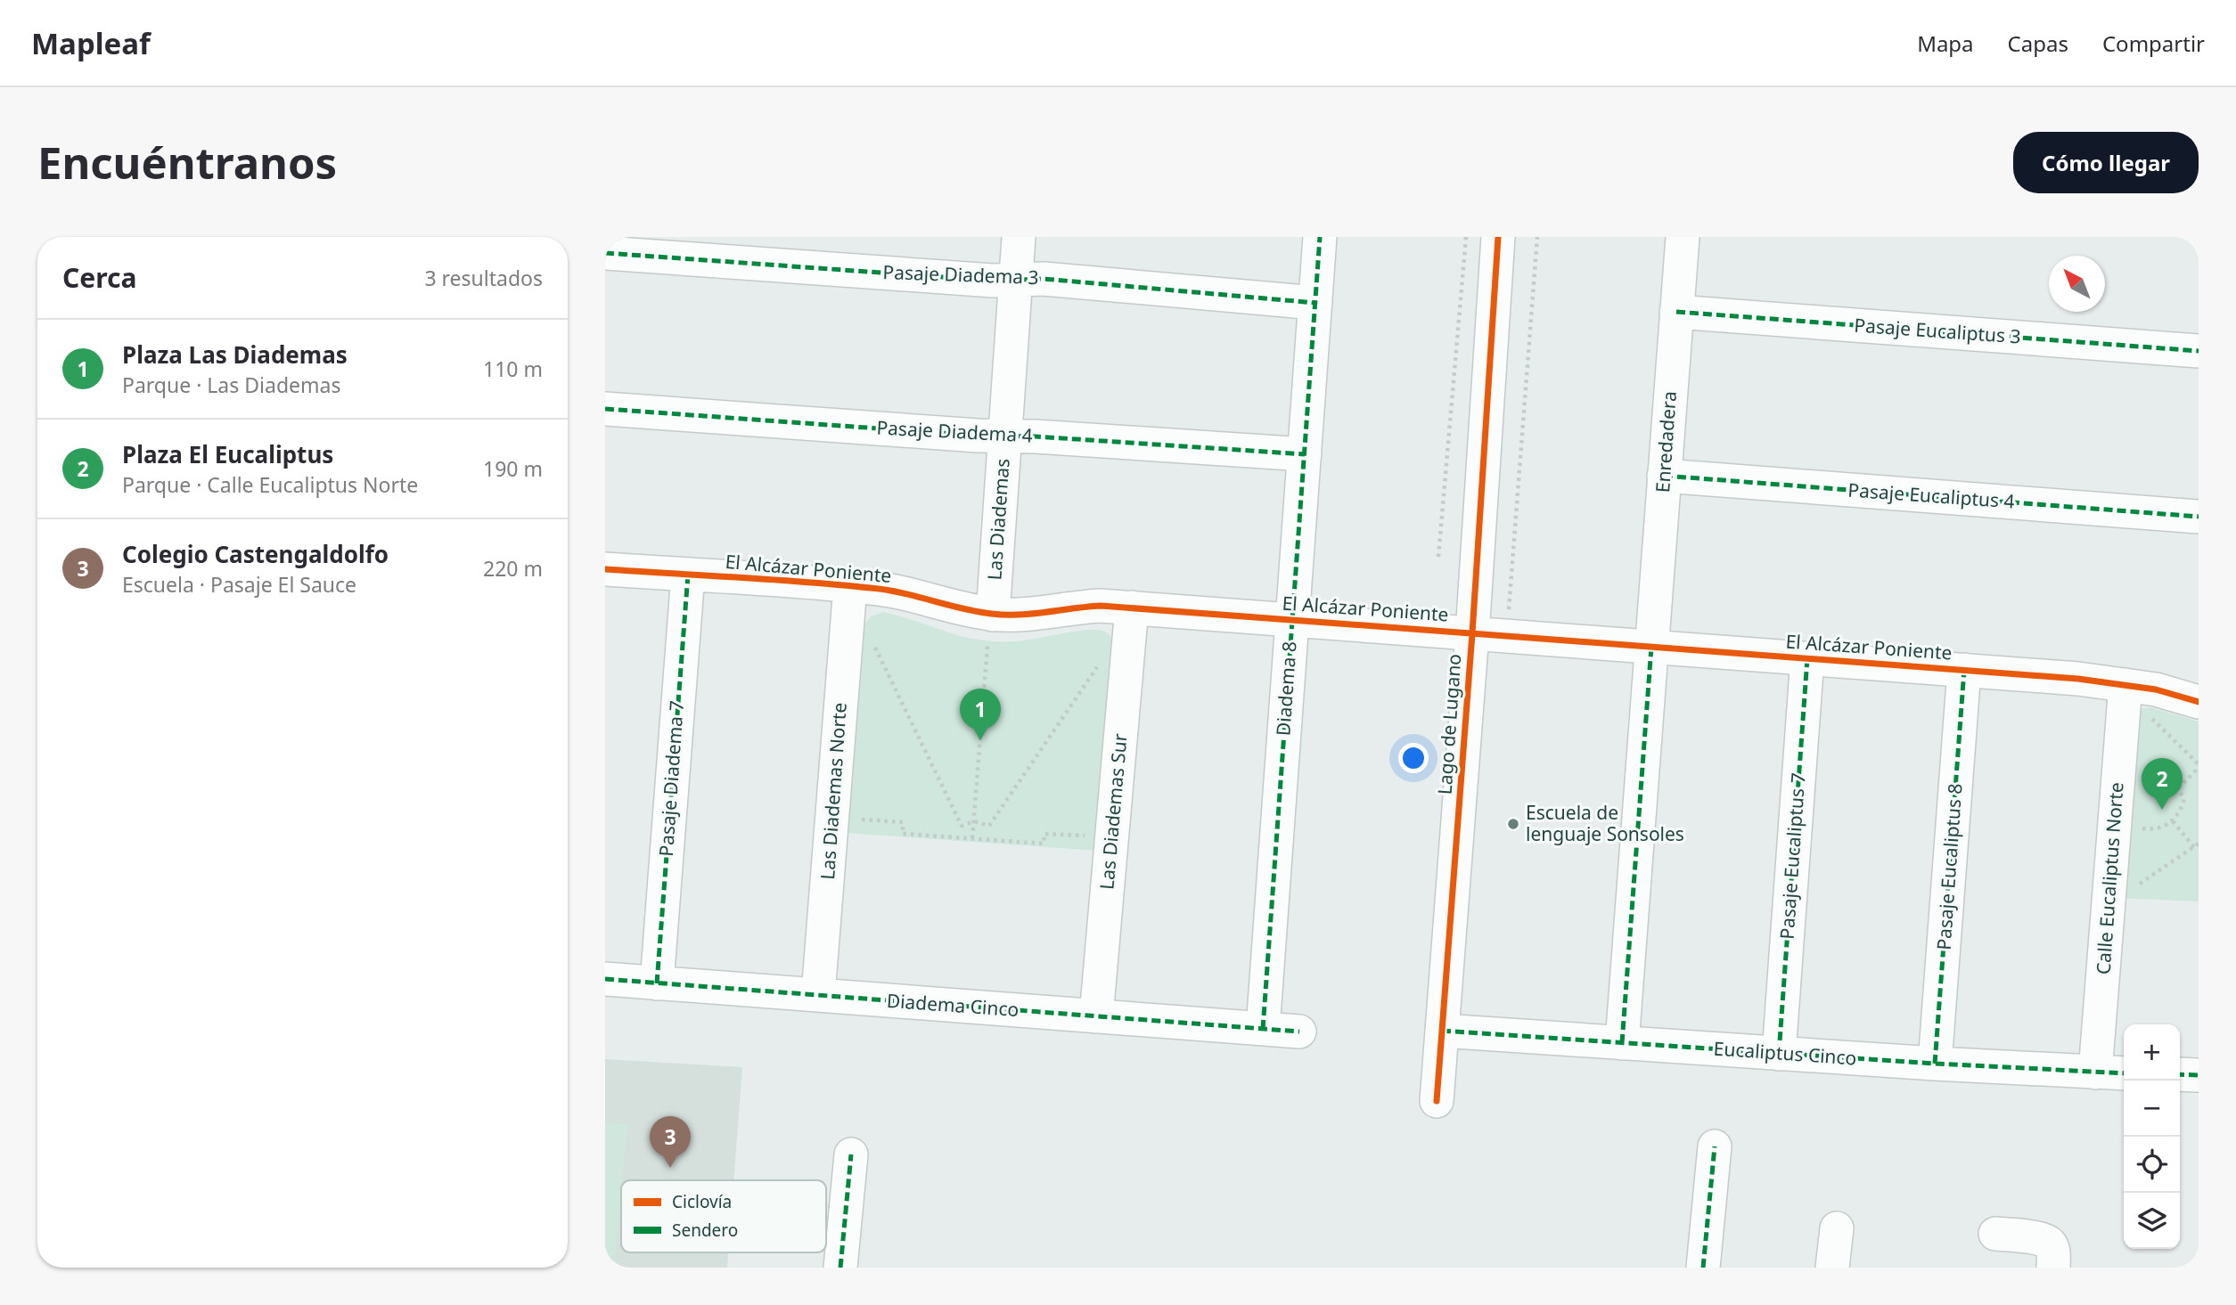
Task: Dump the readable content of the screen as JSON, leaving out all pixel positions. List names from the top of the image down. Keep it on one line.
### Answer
{"streets":{"street":["Pasaje Diadema 3","Pasaje Eucaliptus 3","Pasaje Diadema 4","Enredadera","Pasaje Eucaliptus 4","Las Diademas","El Alcázar Poniente","Diadema 8","Lago de Lugano","Pasaje Diadema 7","Las Diademas Norte","Las Diademas Sur","Pasaje Eucaliptus 7","Pasaje Eucaliptus 8","Calle Eucaliptus Norte","Diadema Cinco","Eucaliptus Cinco"]},"crossings":[["Pasaje Diadema 3","Las Diademas"],["Pasaje Diadema 3","Diadema 8"],["Pasaje Eucaliptus 3","Enredadera"],["Pasaje Diadema 4","Las Diademas"],["Pasaje Diadema 4","Diadema 8"],["Enredadera","Pasaje Eucaliptus 4"],["Enredadera","El Alcázar Poniente"],["Enredadera","Eucaliptus Cinco"],["Las Diademas","El Alcázar Poniente"],["El Alcázar Poniente","Diadema 8"],["El Alcázar Poniente","Lago de Lugano"],["El Alcázar Poniente","Pasaje Diadema 7"],["El Alcázar Poniente","Las Diademas Norte"],["El Alcázar Poniente","Las Diademas Sur"],["El Alcázar Poniente","Pasaje Eucaliptus 7"],["El Alcázar Poniente","Pasaje Eucaliptus 8"],["El Alcázar Poniente","Calle Eucaliptus Norte"],["Diadema 8","Diadema Cinco"],["Lago de Lugano","Eucaliptus Cinco"],["Pasaje Diadema 7","Diadema Cinco"],["Las Diademas Norte","Diadema Cinco"],["Las Diademas Sur","Diadema Cinco"],["Pasaje Eucaliptus 7","Eucaliptus Cinco"],["Pasaje Eucaliptus 8","Eucaliptus Cinco"],["Calle Eucaliptus Norte","Eucaliptus Cinco"]],"places":["Escuela de lenguaje Sonsoles"],"legend":["Ciclovía","Sendero"],"north":"top left","page":{"header":"Mapleaf","nav":["Mapa","Capas","Compartir"],"buttons":"Cómo llegar","title":"Encuéntranos","heading":["Cerca","3 resultados"],"list":[{"mark":"1","name":"Plaza Las Diademas","note":"Parque · Las Diademas","value":"110 m"},{"mark":"2","name":"Plaza El Eucaliptus","note":"Parque · Calle Eucaliptus Norte","value":"190 m"},{"mark":"3","name":"Colegio Castengaldolfo","note":"Escuela · Pasaje El Sauce","value":"220 m"}],"pins":["1","2","3"],"map_buttons":["+","−"]}}
